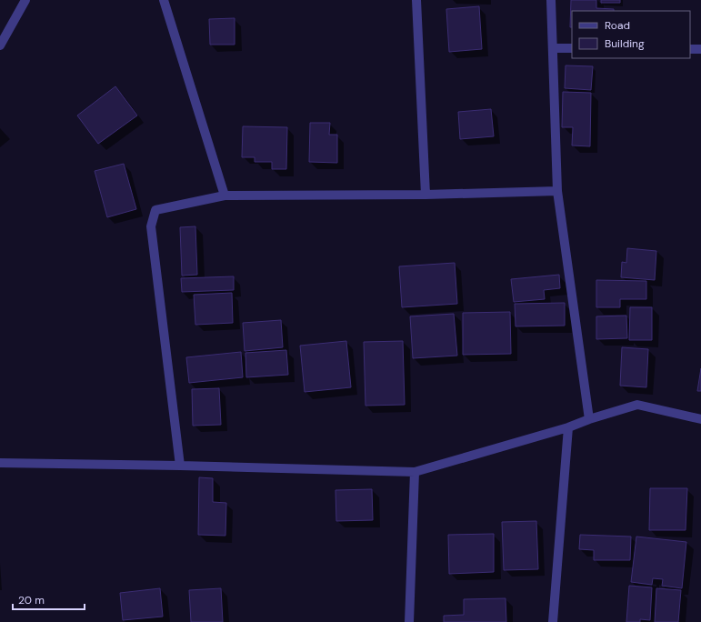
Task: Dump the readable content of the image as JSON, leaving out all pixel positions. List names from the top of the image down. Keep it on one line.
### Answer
{"legend":["Road","Building"],"scale_bar":"20 m"}
